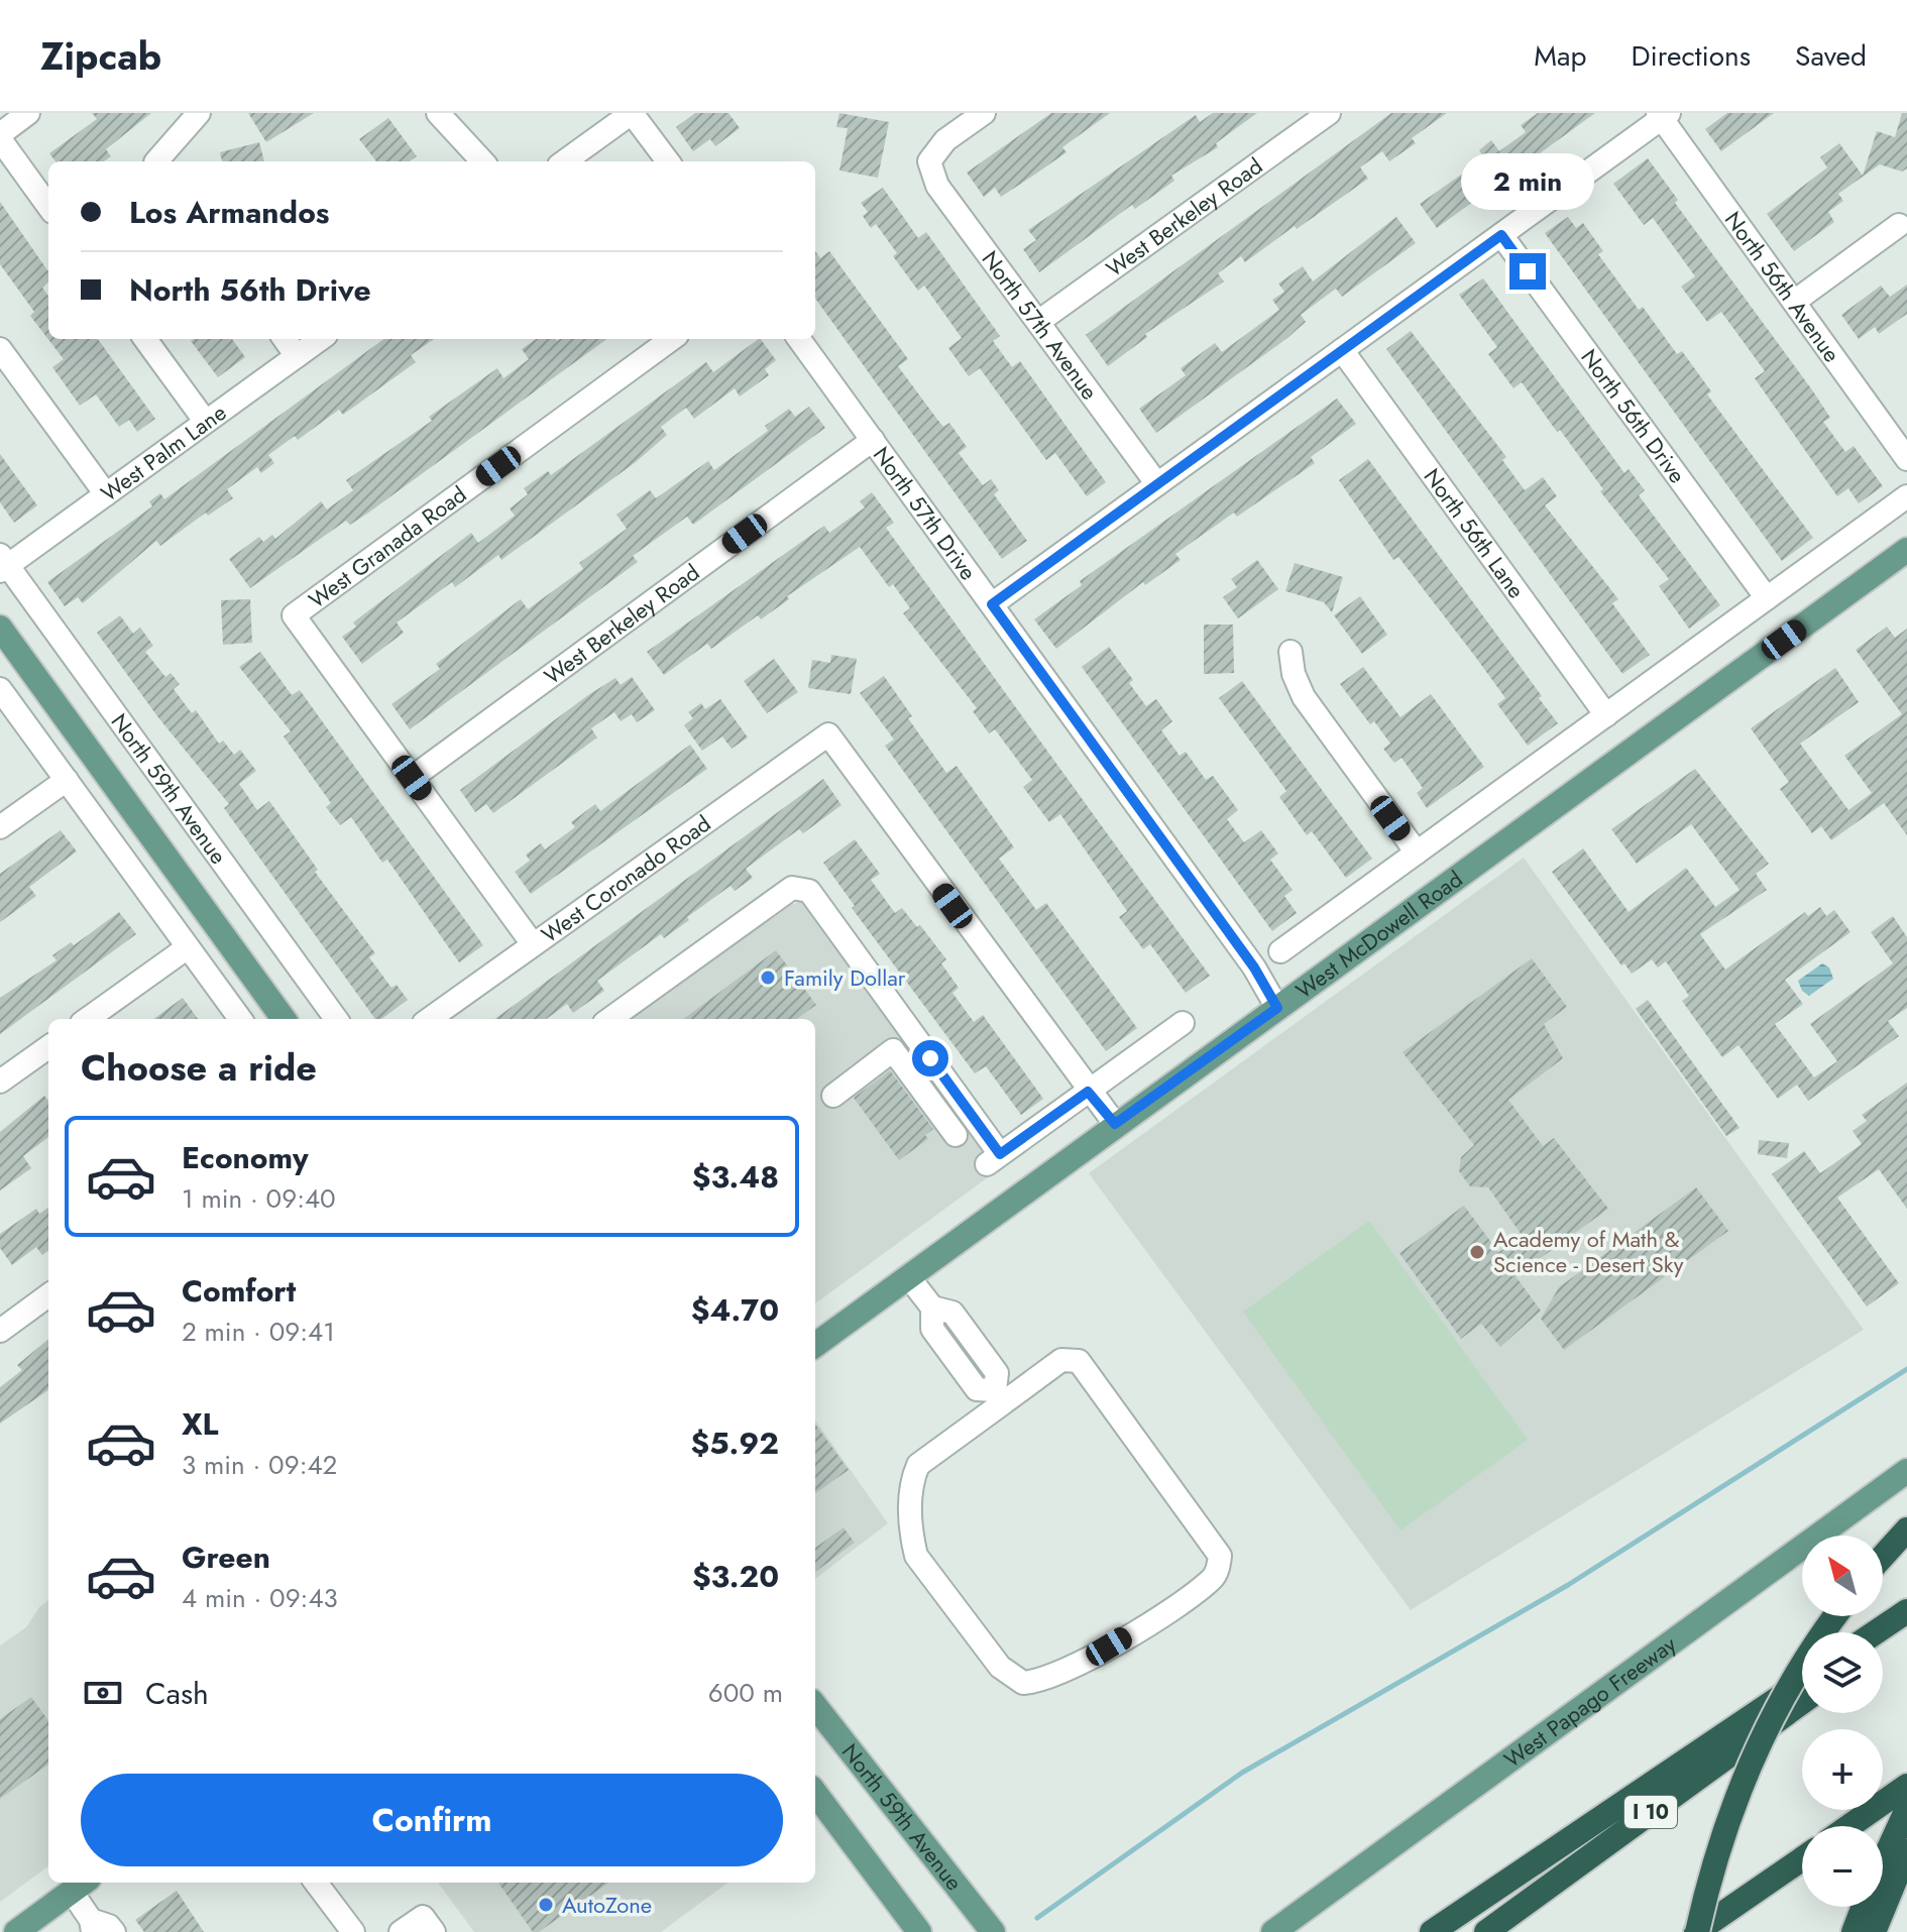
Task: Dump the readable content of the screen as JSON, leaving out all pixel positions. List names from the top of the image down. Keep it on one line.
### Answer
{"streets":{"highway":["I 10"],"main road":["North 59th Avenue","West McDowell Road","West Papago Freeway"],"street":["West Berkeley Road","North 56th Avenue","North 57th Avenue","North 56th Drive","West Palm Lane","North 57th Drive","North 56th Lane","West Granada Road","West Coronado Road"]},"crossings":[["West Berkeley Road","North 57th Avenue"],["West Berkeley Road","North 57th Drive"],["West Berkeley Road","West Granada Road"],["North 56th Drive","West McDowell Road"],["West Palm Lane","North 59th Avenue"],["North 57th Drive","West McDowell Road"],["North 56th Lane","West McDowell Road"]],"places":["Family Dollar","Academy of Math & Science - Desert Sky","AutoZone"],"north":"top left","page":{"header":"Zipcab","nav":["Map","Directions","Saved"],"bubble":"2 min","banner":["Los Armandos","North 56th Drive"],"heading":"Choose a ride","list":[{"name":"Economy","note":"1 min · 09:40","value":"$3.48"},{"name":"Comfort","note":"2 min · 09:41","value":"$4.70"},{"name":"XL","note":"3 min · 09:42","value":"$5.92"},{"name":"Green","note":"4 min · 09:43","value":"$3.20"}],"map_buttons":["+","−"],"pay":["Cash","600 m"],"buttons":"Confirm"}}
